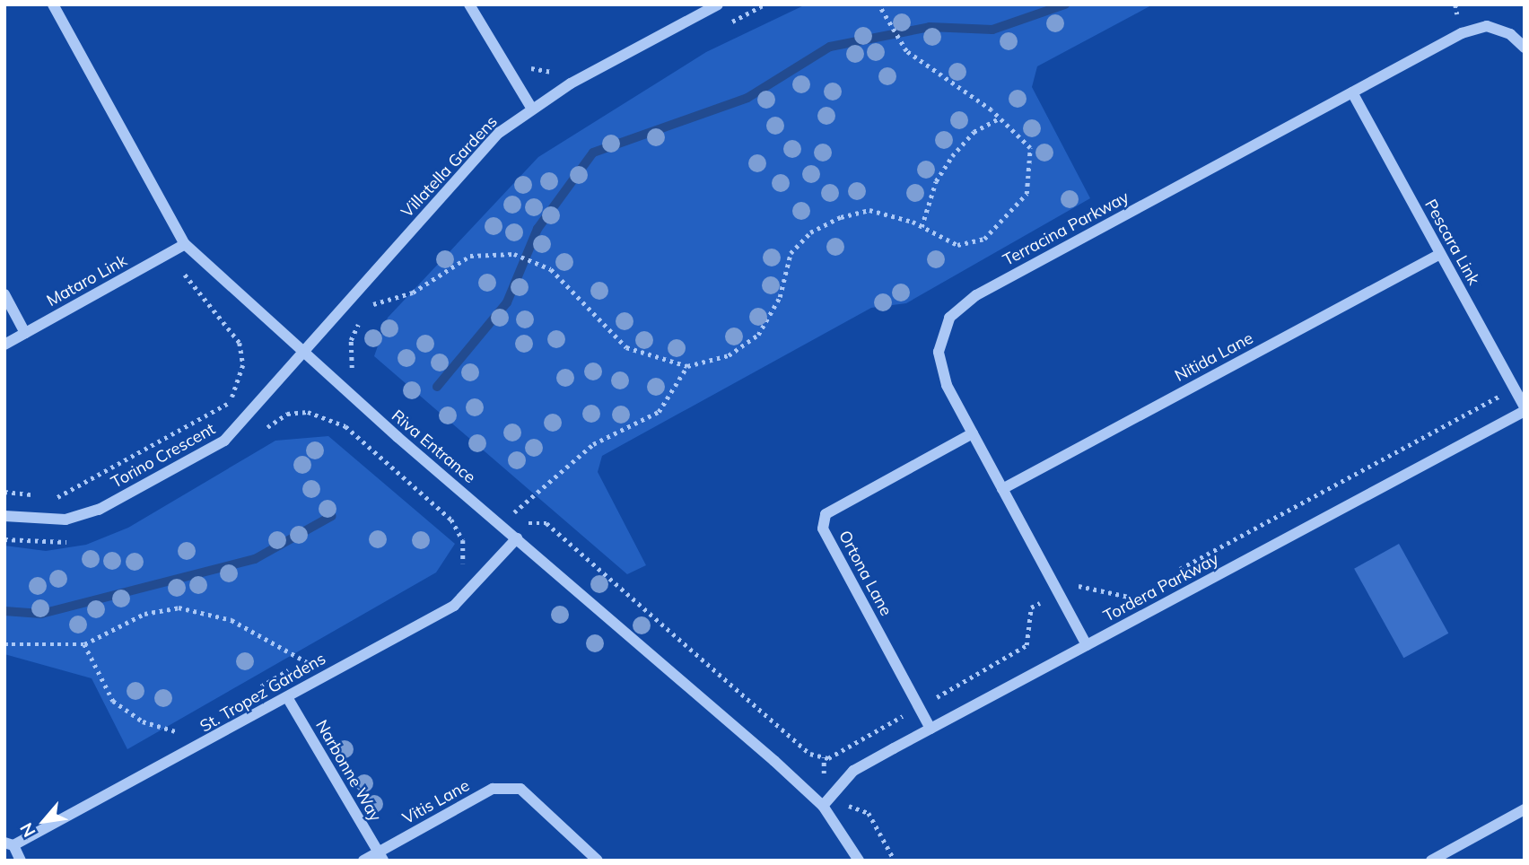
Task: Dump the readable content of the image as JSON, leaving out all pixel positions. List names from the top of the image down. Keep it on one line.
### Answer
{"streets":{"street":["Villatella Gardens","Terracina Parkway","Pescara Link","Mataro Link","Nitida Lane","Riva Entrance","Torino Crescent","Ortona Lane","Tordera Parkway","St. Tropez Gardens","Narbonne Way","Vitis Lane"]},"crossings":[["Villatella Gardens","Riva Entrance"],["Villatella Gardens","Torino Crescent"],["Terracina Parkway","Pescara Link"],["Terracina Parkway","Nitida Lane"],["Terracina Parkway","Ortona Lane"],["Terracina Parkway","Tordera Parkway"],["Pescara Link","Nitida Lane"],["Mataro Link","Riva Entrance"],["Riva Entrance","Torino Crescent"],["Riva Entrance","Tordera Parkway"],["Riva Entrance","St. Tropez Gardens"],["Ortona Lane","Tordera Parkway"],["St. Tropez Gardens","Narbonne Way"],["Narbonne Way","Vitis Lane"]],"north":"bottom left"}
